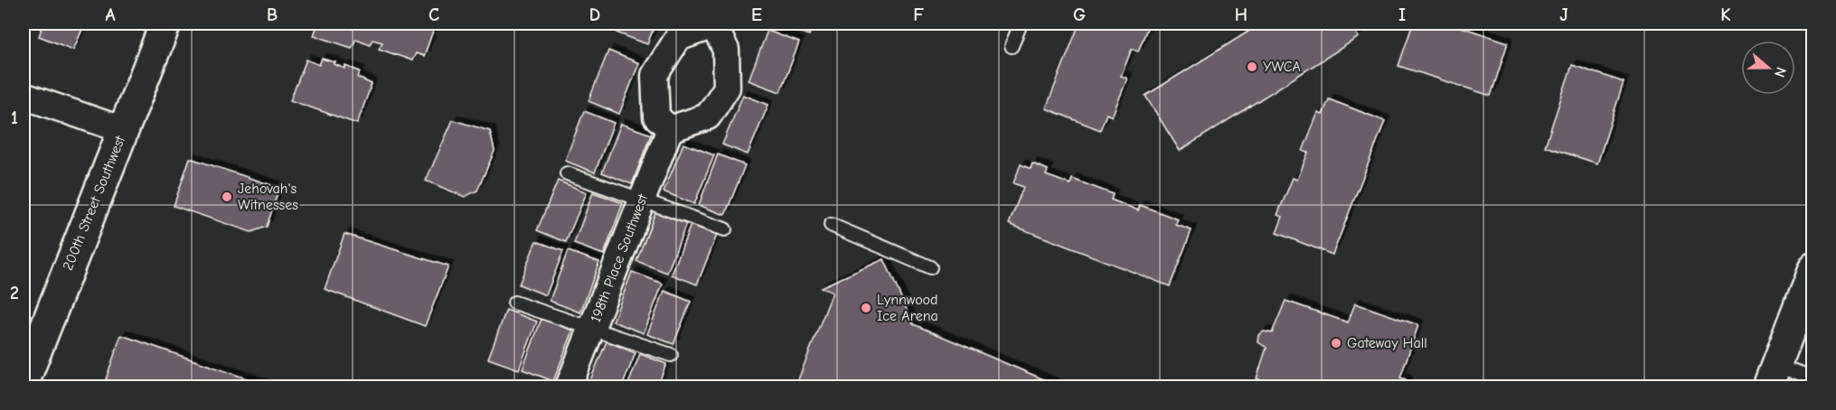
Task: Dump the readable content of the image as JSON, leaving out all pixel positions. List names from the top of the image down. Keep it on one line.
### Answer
{"streets":{"street":["200th Street Southwest","198th Place Southwest"]},"places":["YWCA","Jehovah's Witnesses","Lynnwood Ice Arena","Gateway Hall"],"north":"right","grid":{"columns":["A","B","C","D","E","F","G","H","I","J","K"],"rows":["1","2"]}}
